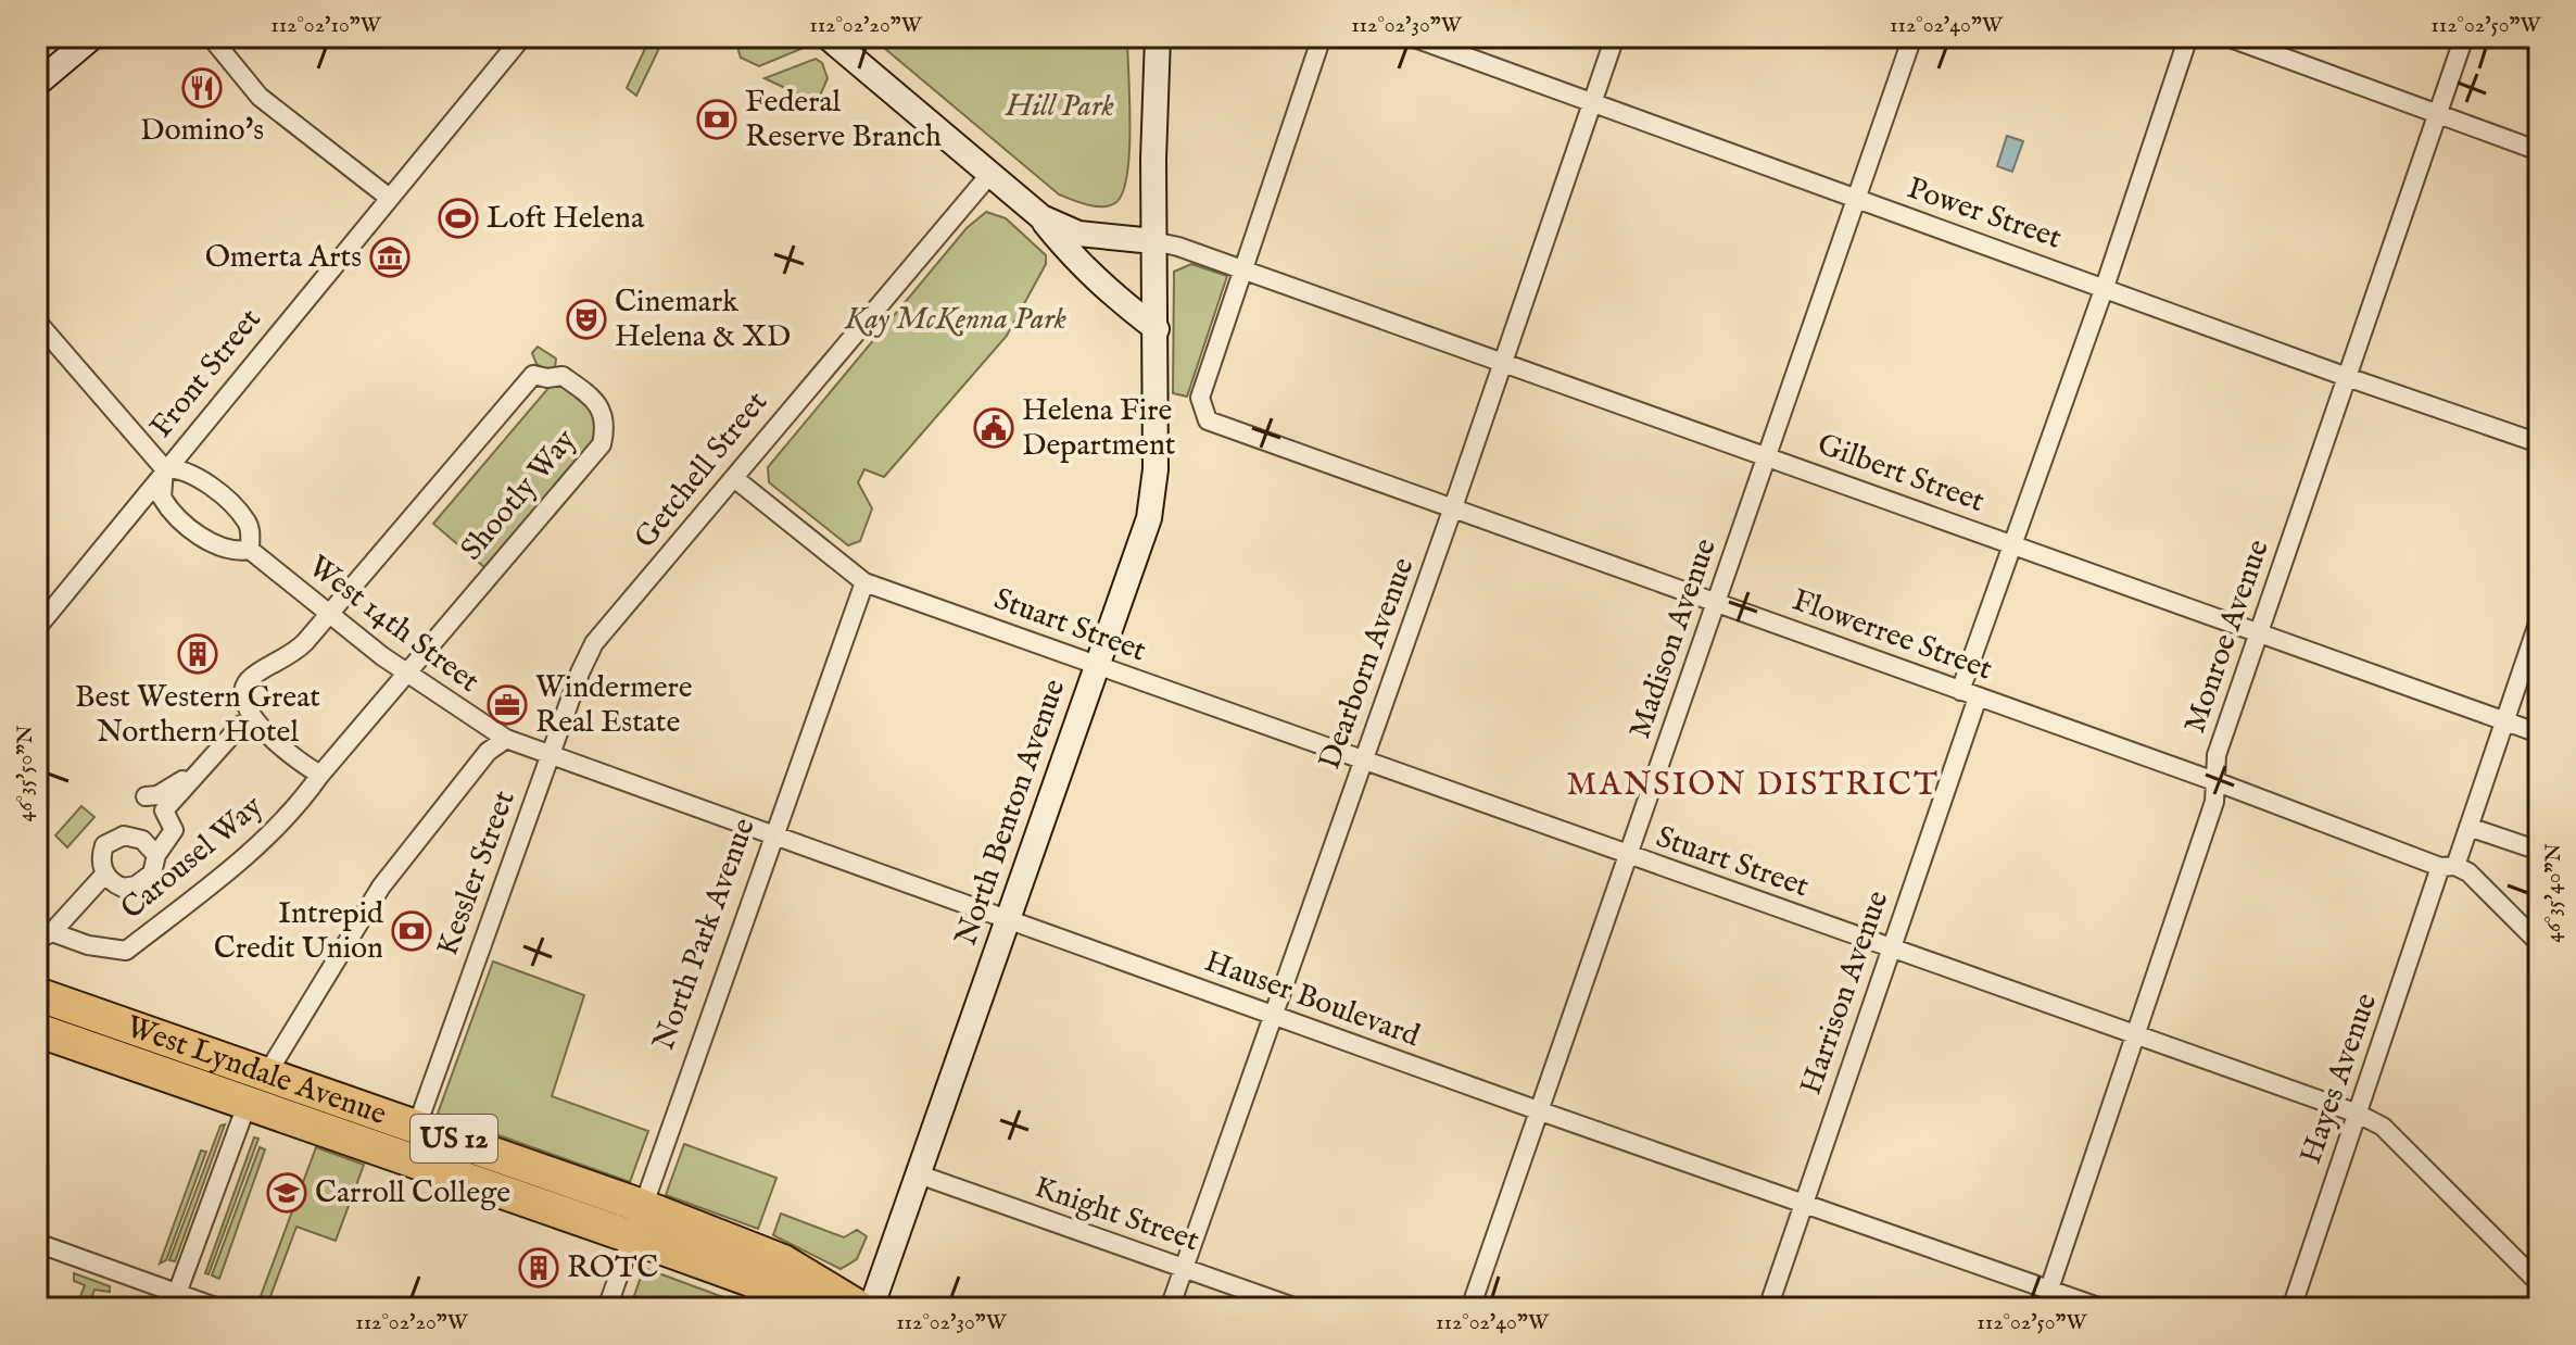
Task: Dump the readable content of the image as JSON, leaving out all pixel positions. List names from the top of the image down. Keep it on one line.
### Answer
{"streets":{"highway":["West Lyndale Avenue","US 12"],"main road":["North Benton Avenue"],"street":["Power Street","Front Street","Getchell Street","Gilbert Street","Shootly Way","West 14th Street","Stuart Street","Flowerree Street","Monroe Avenue","Madison Avenue","Dearborn Avenue","Carousel Way","Kessler Street","North Park Avenue","Harrison Avenue","Hauser Boulevard","Hayes Avenue","Knight Street"]},"crossings":[["Power Street","Monroe Avenue"],["Power Street","Madison Avenue"],["Power Street","Dearborn Avenue"],["Power Street","Harrison Avenue"],["Front Street","West 14th Street"],["Getchell Street","Stuart Street"],["Getchell Street","Kessler Street"],["Gilbert Street","Flowerree Street"],["Gilbert Street","Monroe Avenue"],["Gilbert Street","Madison Avenue"],["Gilbert Street","Dearborn Avenue"],["Gilbert Street","Harrison Avenue"],["Gilbert Street","Hayes Avenue"],["Shootly Way","West 14th Street"],["Shootly Way","Carousel Way"],["West 14th Street","Hauser Boulevard"],["Stuart Street","Monroe Avenue"],["Stuart Street","Madison Avenue"],["Stuart Street","Dearborn Avenue"],["Stuart Street","North Benton Avenue"],["Stuart Street","North Park Avenue"],["Stuart Street","Harrison Avenue"],["Stuart Street","Hayes Avenue"],["Flowerree Street","Monroe Avenue"],["Flowerree Street","Madison Avenue"],["Flowerree Street","Dearborn Avenue"],["Flowerree Street","Harrison Avenue"],["Flowerree Street","Hayes Avenue"],["Monroe Avenue","Hauser Boulevard"],["Madison Avenue","Hauser Boulevard"],["Dearborn Avenue","Hauser Boulevard"],["Dearborn Avenue","Knight Street"],["North Benton Avenue","Hauser Boulevard"],["North Benton Avenue","Knight Street"],["Kessler Street","Hauser Boulevard"],["Kessler Street","West Lyndale Avenue"],["North Park Avenue","Hauser Boulevard"],["North Park Avenue","West Lyndale Avenue"],["Harrison Avenue","Hauser Boulevard"]],"districts":["MANSION DISTRICT"],"parks":["Hill Park","Kay McKenna Park"],"places":{"restaurant":["Domino's"],"bank":["Federal Reserve Branch","Intrepid Credit Union"],"sports":["Loft Helena"],"museum":["Omerta Arts"],"theatre":["Cinemark Helena & XD"],"public building":["Helena Fire Department"],"building":["Best Western Great Northern Hotel","ROTC"],"office":["Windermere Real Estate"],"school or university":["Carroll College"]},"coordinates":["112°02'10\"W","112°02'20\"W","112°02'30\"W","112°02'40\"W","112°02'50\"W","46°35'50\"N","46°35'40\"N"]}
